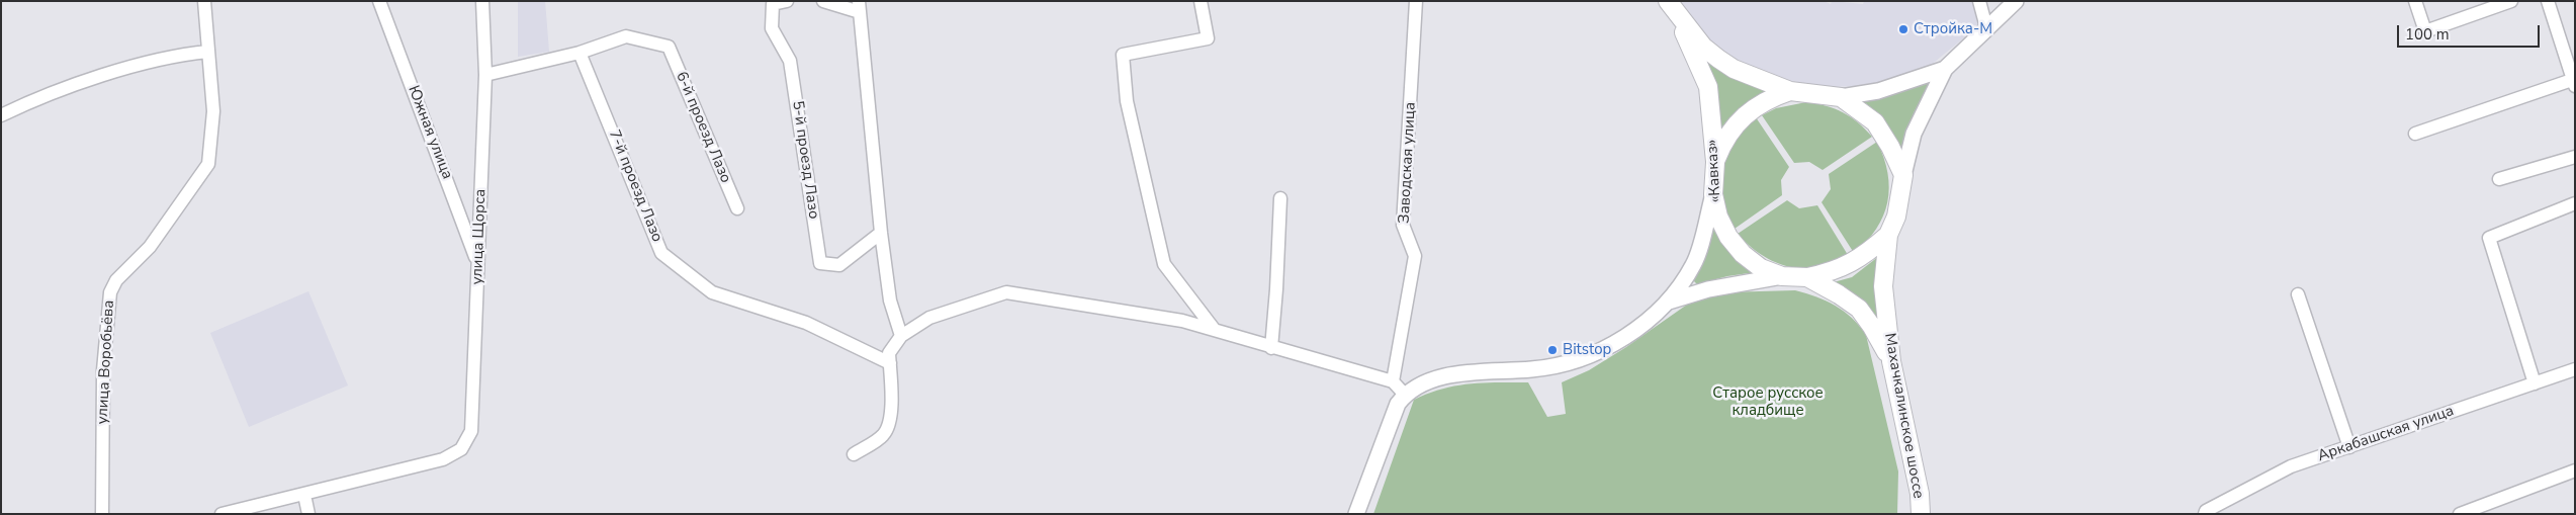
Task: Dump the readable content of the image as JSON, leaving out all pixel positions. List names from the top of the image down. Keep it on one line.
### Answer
{"streets":{"highway":["«Кавказ»","Махачкалинское шоссе"],"street":["6-й проезд Лазо","Южная улица","5-й проезд Лазо","Заводская улица","7-й проезд Лазо","улица Щорса","улица Воробьёва","Аркабашская улица"]},"crossings":[["6-й проезд Лазо","7-й проезд Лазо"],["Южная улица","улица Щорса"],["«Кавказ»","Махачкалинское шоссе"]],"parks":["Старое русское кладбище"],"places":["Стройка-М","Bitstop"],"scale_bar":"100 m"}
